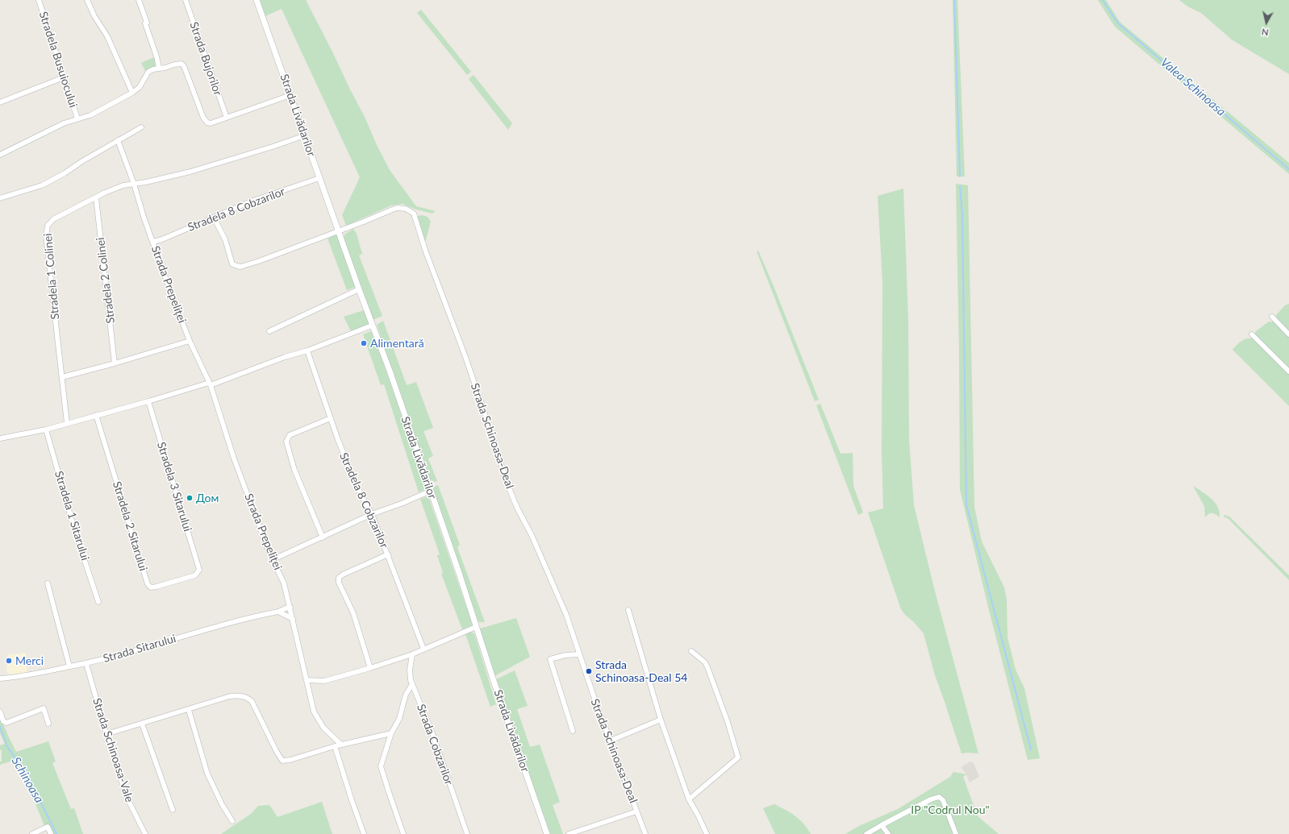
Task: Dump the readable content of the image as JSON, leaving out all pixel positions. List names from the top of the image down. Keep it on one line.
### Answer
{"streets":{"street":["Strada Bujorilor","Stradela Busuiocului","Strada Livădarilor","Stradela 8 Cobzarilor","Stradela 1 Colinei","Stradela 2 Colinei","Strada Prepeliței","Strada Schinoasa-Deal","Stradela 3 Sitarului","Stradela 1 Sitarului","Stradela 2 Sitarului","Strada Sitarului","Strada Cobzarilor","Strada Schinoasa-Vale"]},"crossings":[["Strada Livădarilor","Stradela 8 Cobzarilor"],["Strada Livădarilor","Strada Schinoasa-Deal"],["Stradela 8 Cobzarilor","Strada Prepeliței"],["Stradela 1 Colinei","Stradela 2 Colinei"],["Stradela 1 Colinei","Strada Prepeliței"],["Strada Prepeliței","Strada Sitarului"],["Stradela 3 Sitarului","Stradela 2 Sitarului"],["Strada Sitarului","Strada Schinoasa-Vale"]],"water":["Valea Schinoasa","Schinoasa"],"parks":["IP \"Codrul Nou\""],"places":["Alimentară","Дом","Merci","Strada Schinoasa-Deal 54"],"north":"bottom"}
